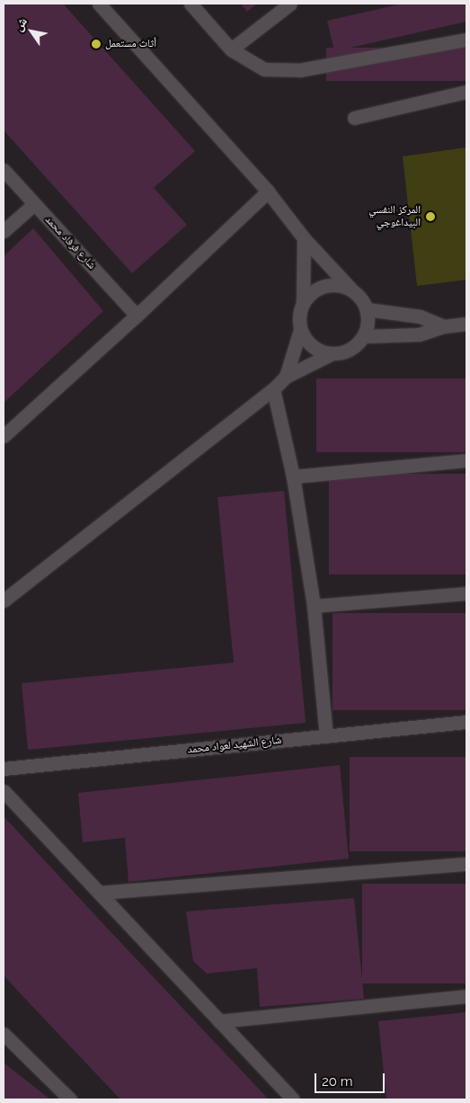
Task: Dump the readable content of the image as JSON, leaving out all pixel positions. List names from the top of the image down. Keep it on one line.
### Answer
{"streets":{"street":["شارع فرفاد محمد","شارع الشهيد لعواد محمد"]},"places":["أثاث مستعمل","المركز النفسي البيداغوجي"],"scale_bar":"20 m","north":"top left"}
